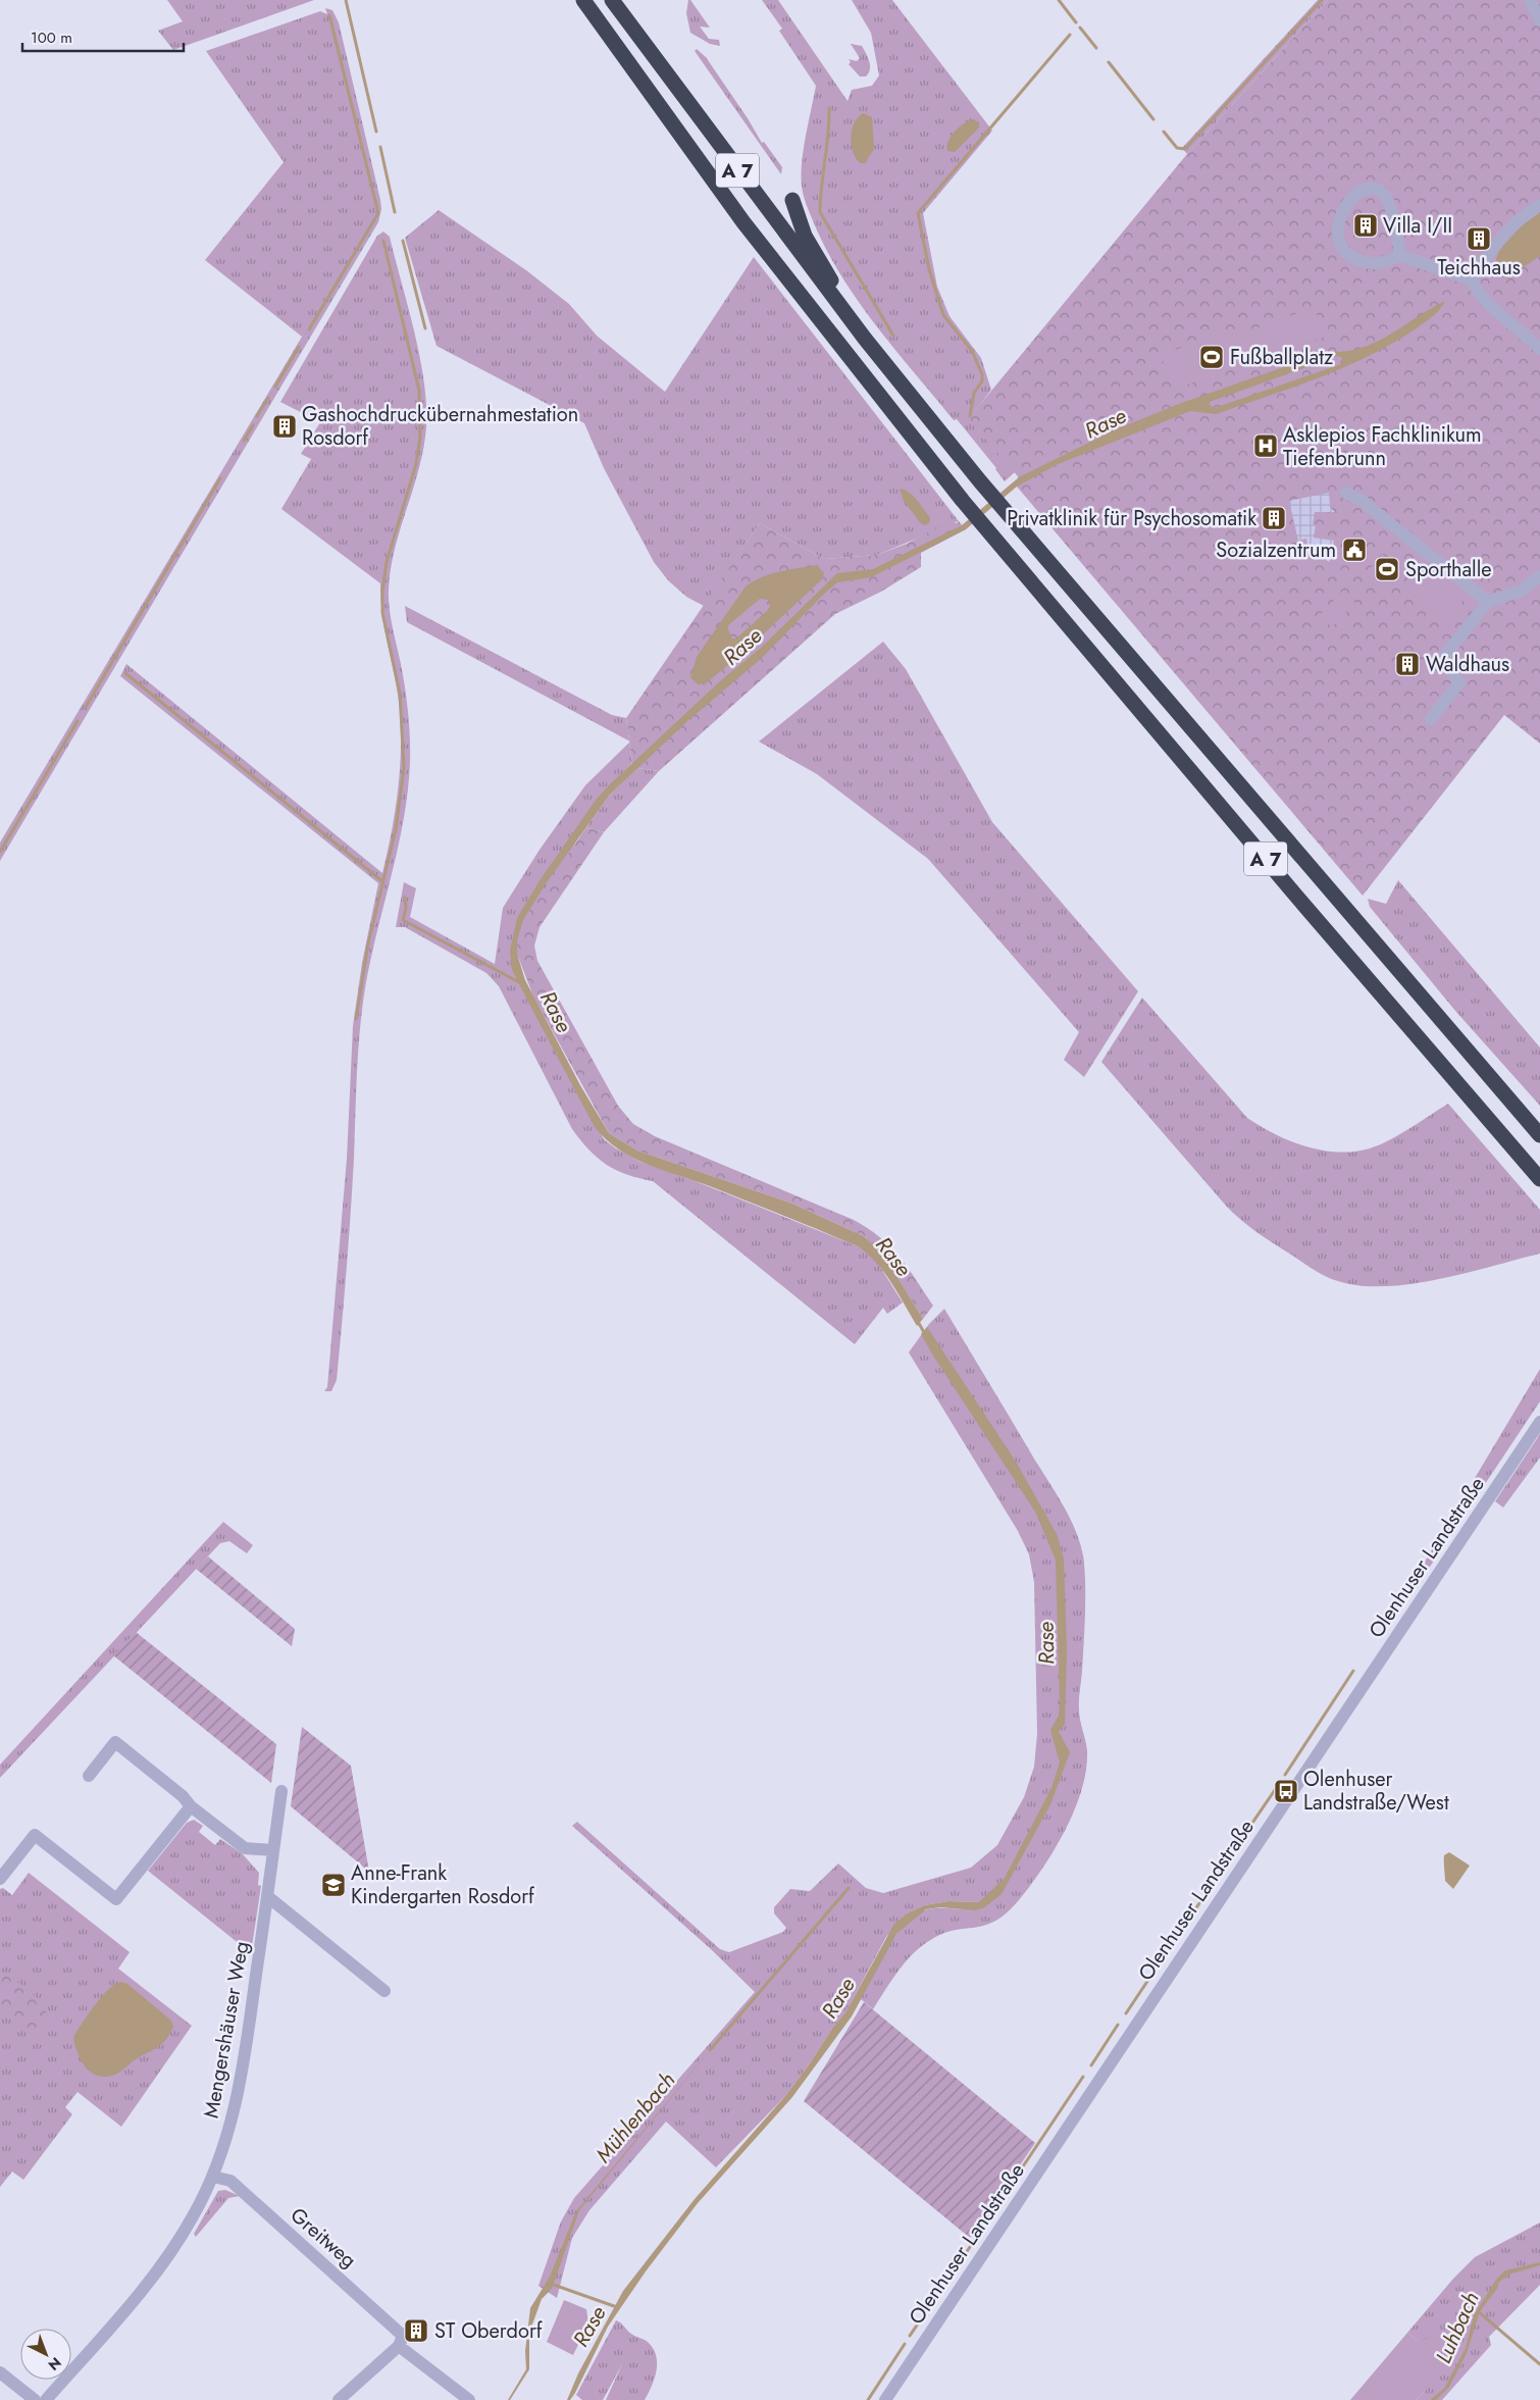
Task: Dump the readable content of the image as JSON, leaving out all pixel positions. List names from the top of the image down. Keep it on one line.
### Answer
{"streets":{"highway":["A 7"],"street":["Olenhuser Landstraße","Mengershäuser Weg","Greitweg"]},"crossings":[["Mengershäuser Weg","Greitweg"]],"water":["Rase","Mühlenbach","Luhbach"],"places":{"building":["Villa I/II","Teichhaus","Gashochdruckübernahmestation Rosdorf","Privatklinik für Psychosomatik","Waldhaus","ST Oberdorf"],"sports":["Fußballplatz","Sporthalle"],"hospital":["Asklepios Fachklinikum Tiefenbrunn"],"public building":["Sozialzentrum"],"bus stop":["Olenhuser Landstraße/West"],"school or university":["Anne-Frank Kindergarten Rosdorf"]},"scale_bar":"100 m","north":"bottom right"}
